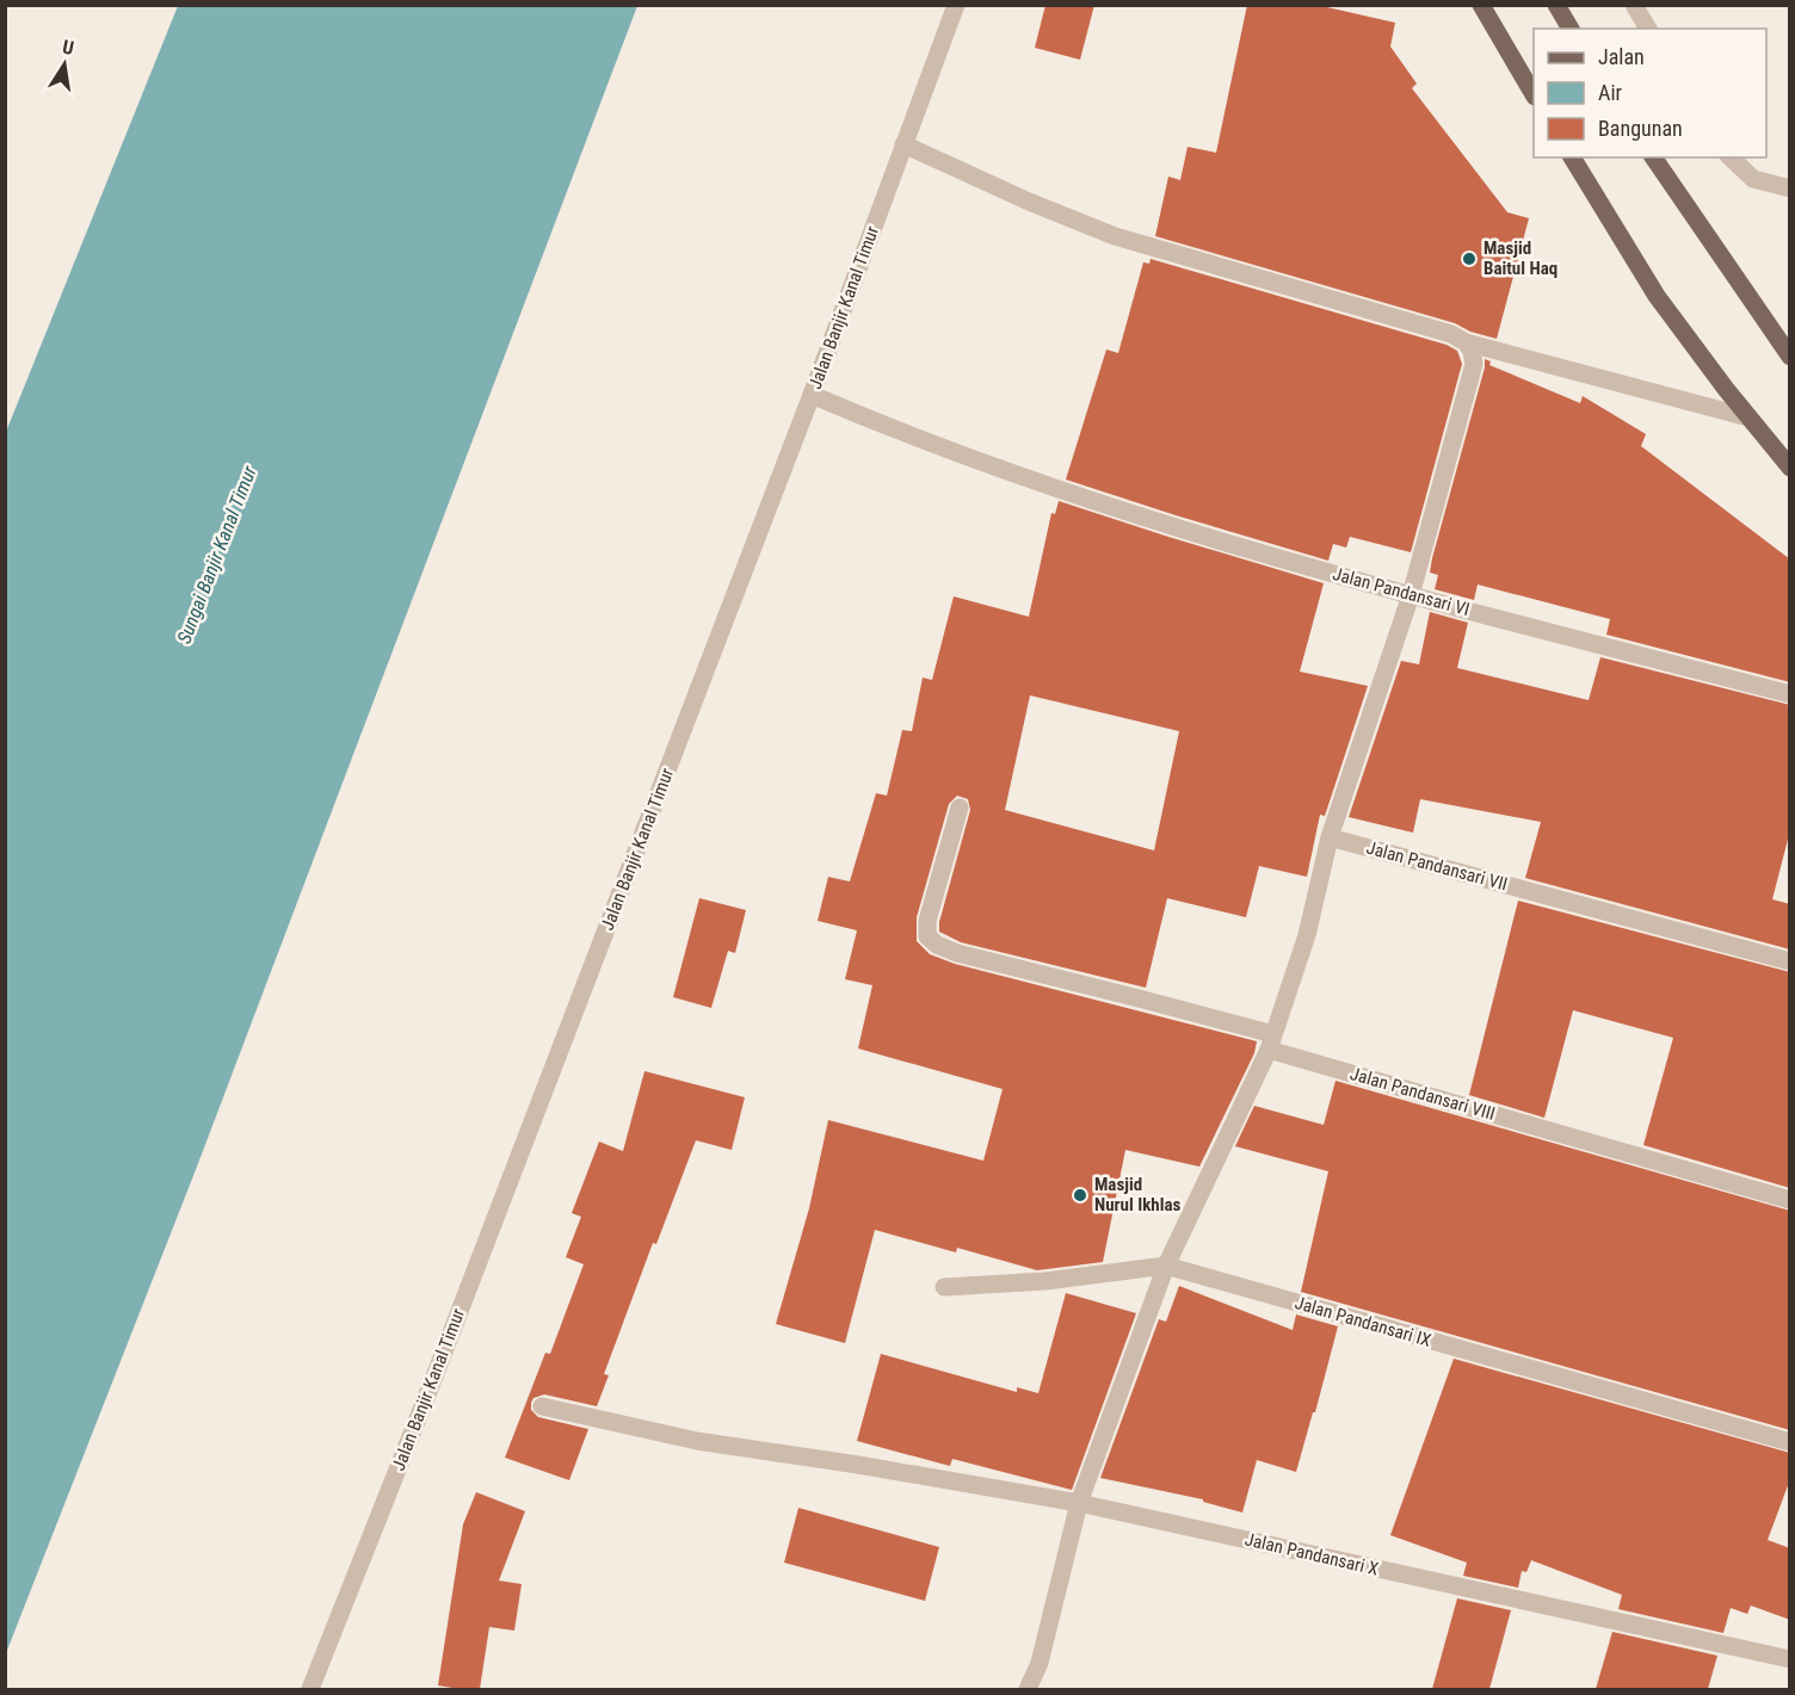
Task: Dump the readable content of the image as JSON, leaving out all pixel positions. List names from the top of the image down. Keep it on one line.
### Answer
{"streets":{"street":["Jalan Banjir Kanal Timur","Jalan Pandansari VI","Jalan Pandansari VII","Jalan Pandansari VIII","Jalan Pandansari IX","Jalan Pandansari X"]},"crossings":[["Jalan Banjir Kanal Timur","Jalan Pandansari VI"]],"water":["Sungai Banjir Kanal Timur"],"places":["Masjid Baitul Haq","Masjid Nurul Ikhlas"],"legend":["Jalan","Air","Bangunan"],"north":"top"}
